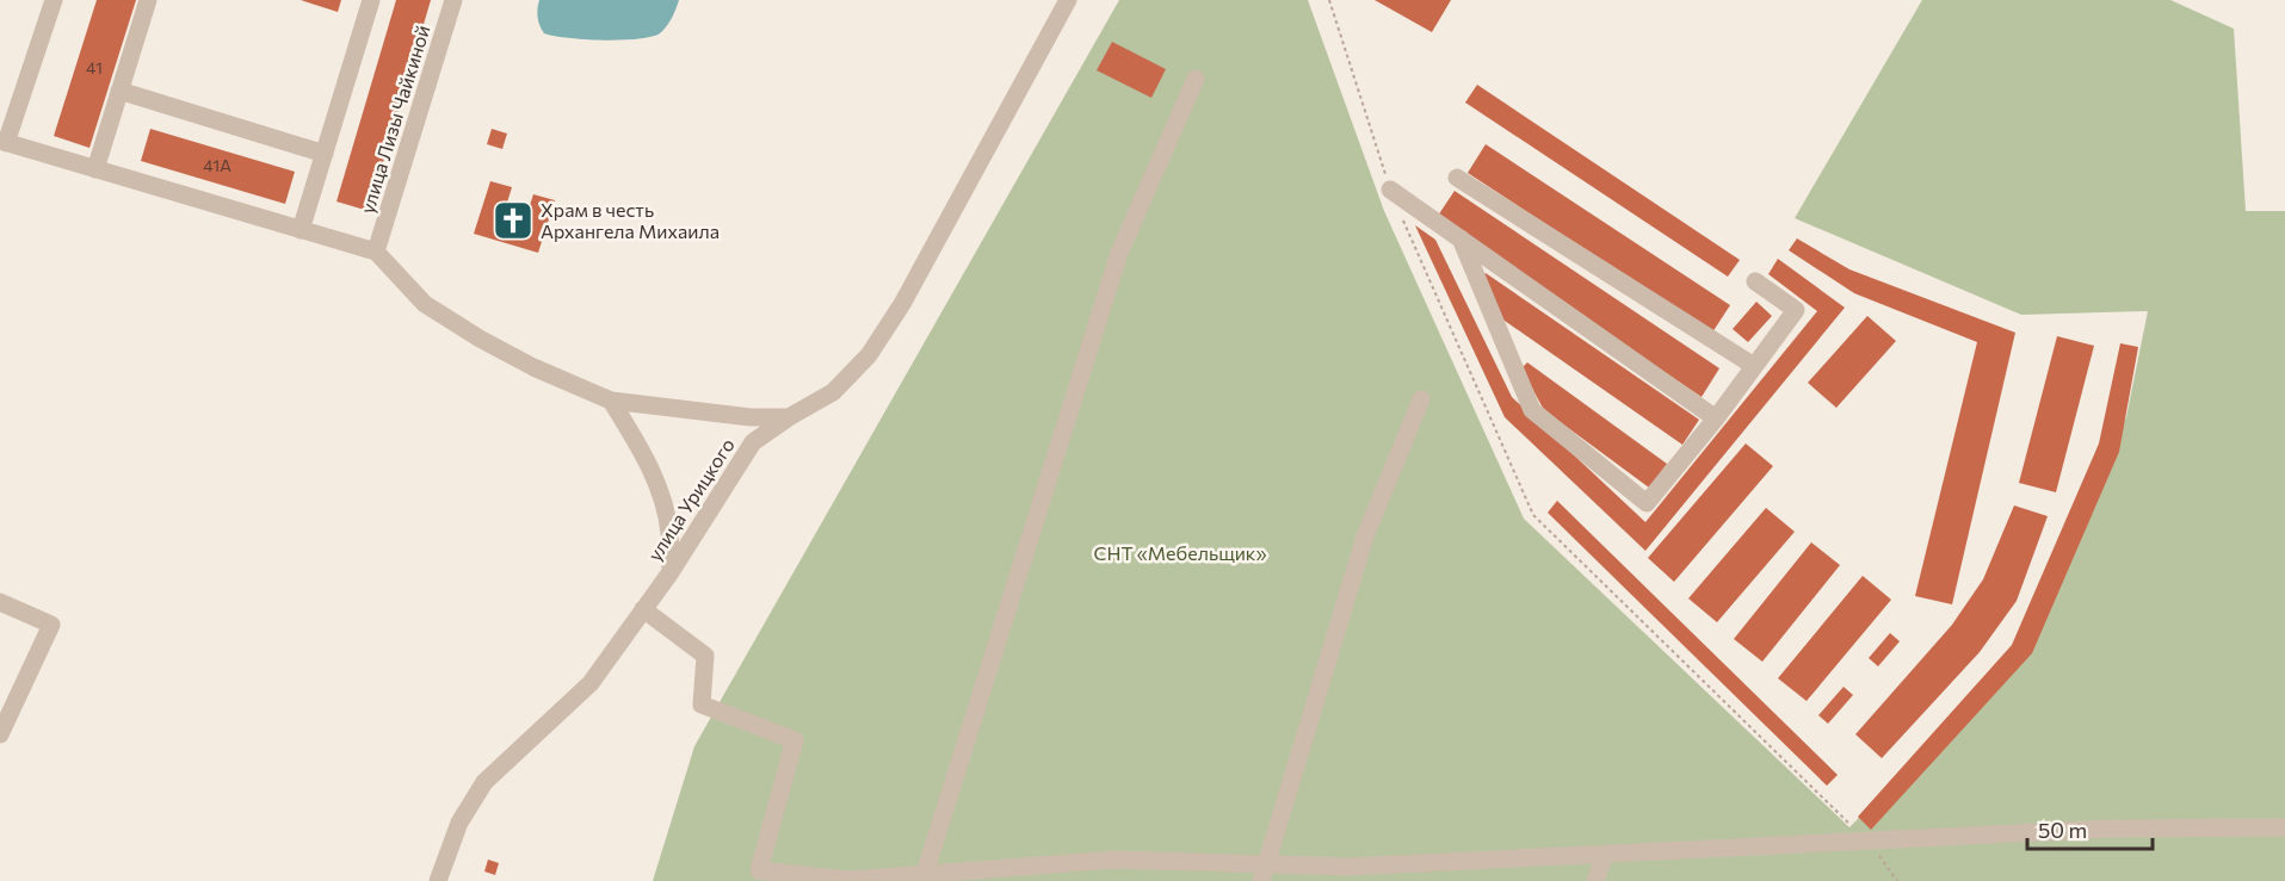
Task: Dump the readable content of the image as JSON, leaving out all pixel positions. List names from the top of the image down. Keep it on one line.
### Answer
{"streets":{"street":["улица Лизы Чайкиной","улица Урицкого"]},"parks":["СНТ «Мебельщик»"],"places":{"church":["Храм в честь Архангела Михаила"]},"house_numbers":["41","41А"],"scale_bar":"50 m"}
